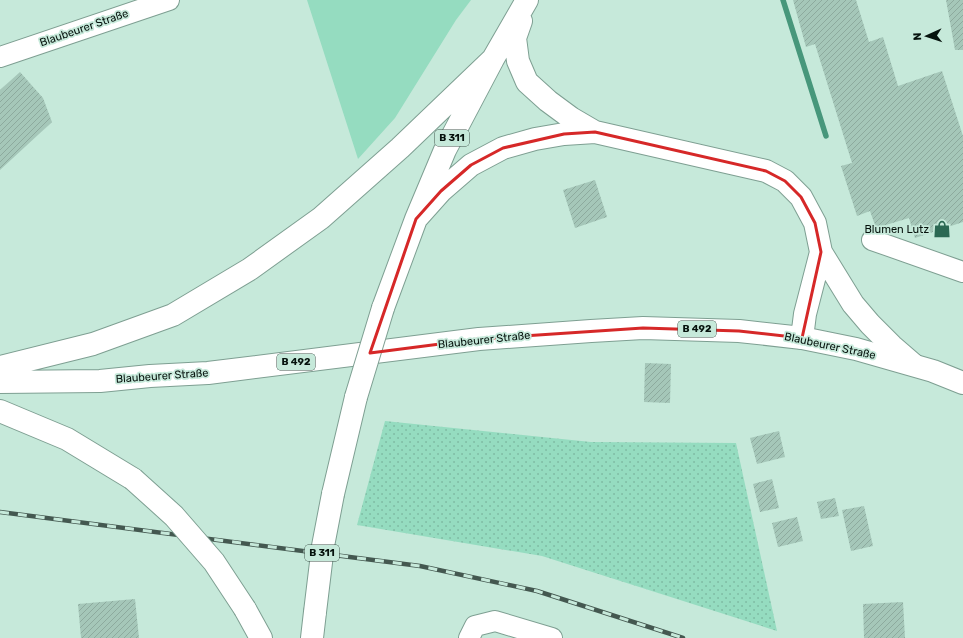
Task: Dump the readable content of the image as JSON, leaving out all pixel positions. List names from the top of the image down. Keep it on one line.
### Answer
{"streets":{"main road":["Blaubeurer Straße","B 311","B 492"]},"places":{"shop":["Blumen Lutz"]},"north":"left"}
